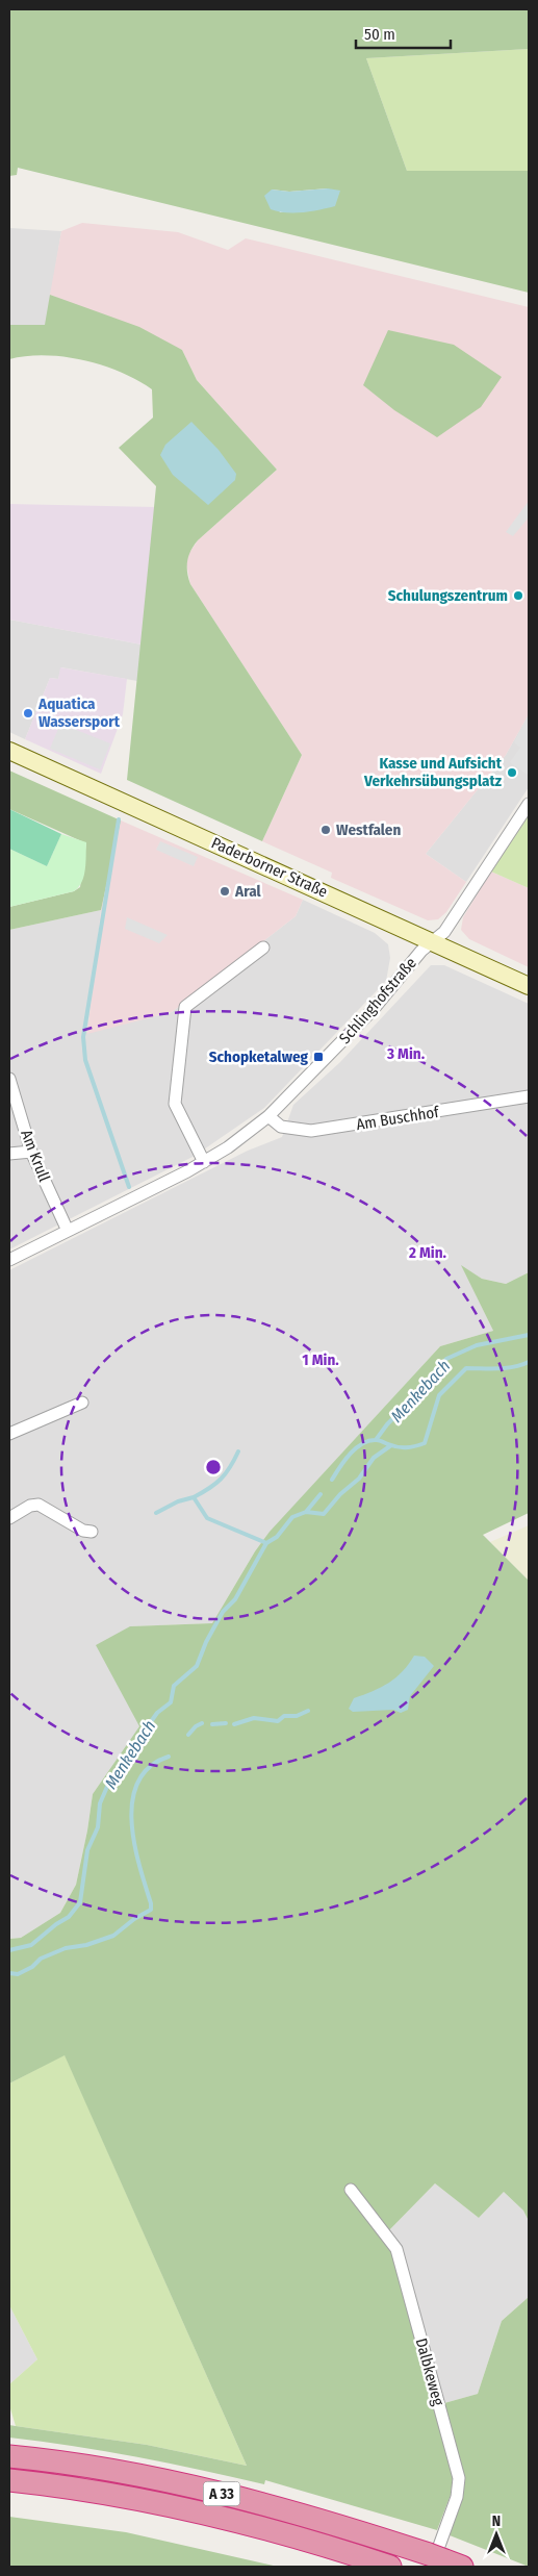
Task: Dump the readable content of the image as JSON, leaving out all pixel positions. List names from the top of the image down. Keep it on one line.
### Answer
{"streets":{"highway":["A 33"],"main road":["Paderborner Straße"],"street":["Schlinghofstraße","Am Buschhof","Am Krull","Dalbkeweg"]},"crossings":[["Paderborner Straße","Schlinghofstraße"],["Schlinghofstraße","Am Buschhof"],["Schlinghofstraße","Am Krull"],["Dalbkeweg","A 33"]],"water":["Menkebach"],"places":{"other":["Schulungszentrum","Aquatica Wassersport","Kasse und Aufsicht Verkehrsübungsplatz","Westfalen","Aral"],"transit":["Schopketalweg"]},"scale_bar":"50 m","north":"top","rings":["3 Min.","2 Min.","1 Min."]}
